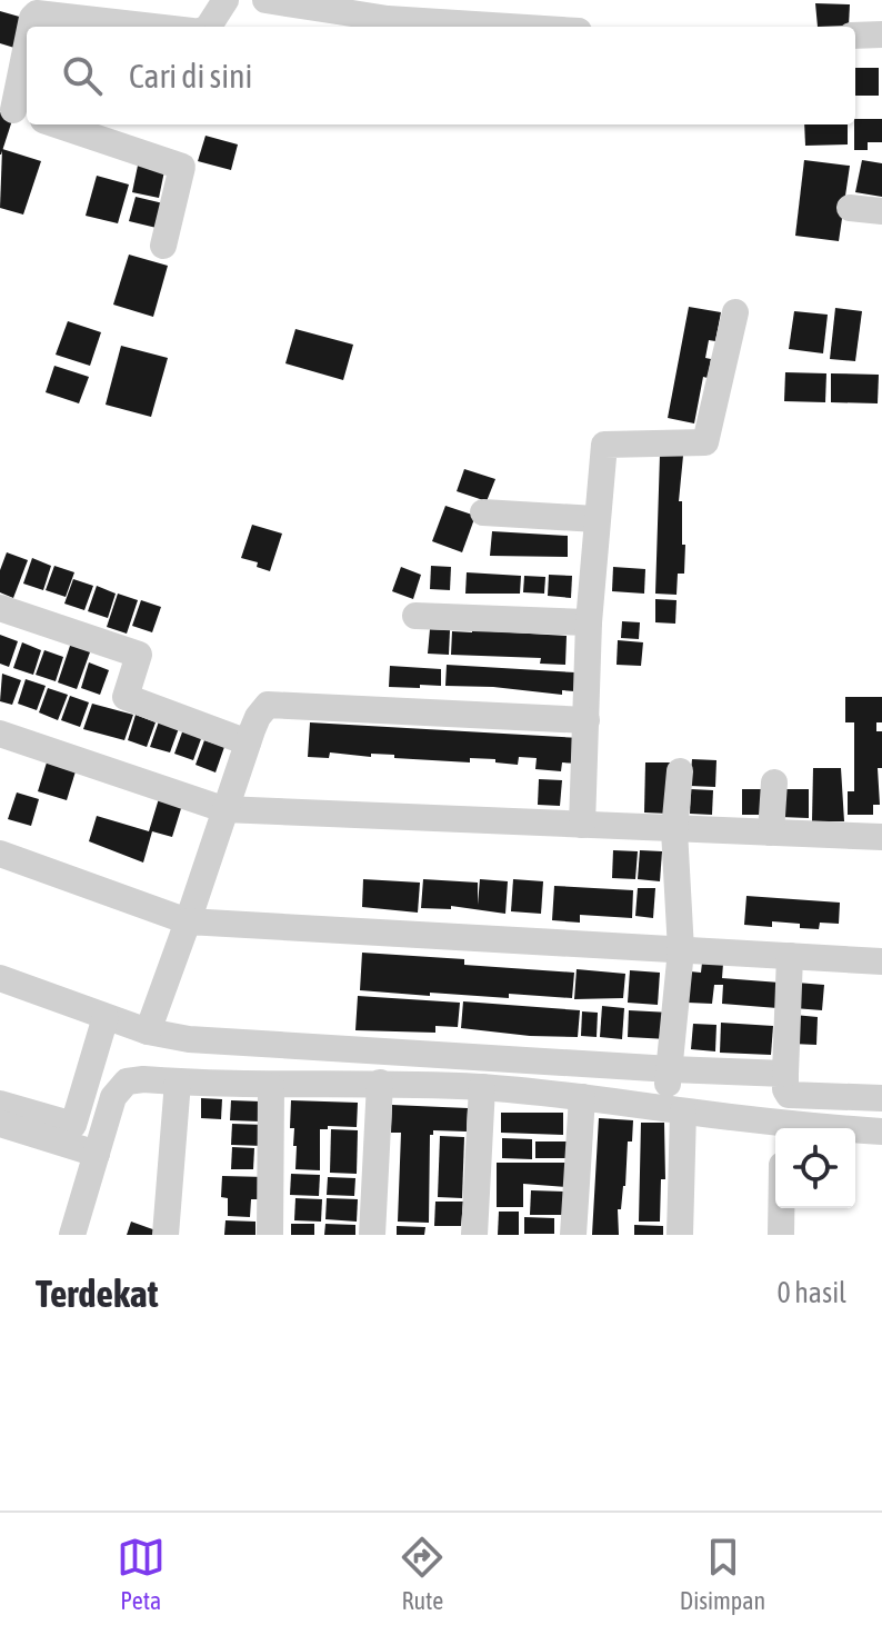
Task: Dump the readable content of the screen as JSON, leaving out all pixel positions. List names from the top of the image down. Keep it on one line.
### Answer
{"page":{"search":"Cari di sini","heading":["Terdekat","0 hasil"],"nav":["Peta","Rute","Disimpan"]}}
